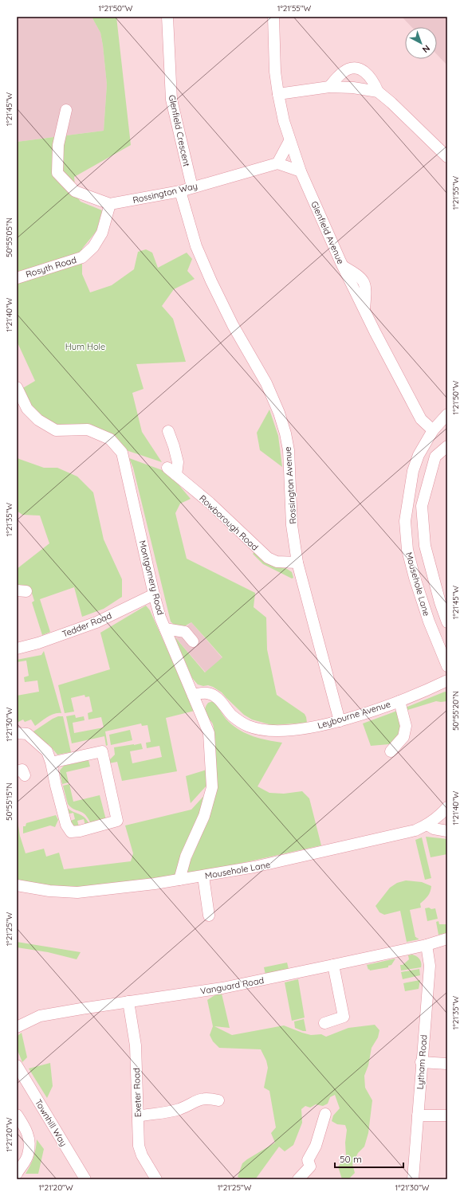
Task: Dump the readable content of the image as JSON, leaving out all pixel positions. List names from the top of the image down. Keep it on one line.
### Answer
{"streets":{"street":["Glenfield Crescent","Rossington Way","Glenfield Avenue","Rosyth Road","Rossington Avenue","Rowborough Road","Montgomery Road","Mousehole Lane","Tedder Road","Leybourne Avenue","Vanguard Road","Lytham Road","Exeter Road","Townhill Way"]},"crossings":[["Glenfield Crescent","Rossington Way"],["Rossington Way","Rosyth Road"],["Rossington Way","Rossington Avenue"],["Glenfield Avenue","Mousehole Lane"],["Rossington Avenue","Rowborough Road"],["Rossington Avenue","Leybourne Avenue"],["Montgomery Road","Mousehole Lane"],["Montgomery Road","Tedder Road"],["Montgomery Road","Leybourne Avenue"],["Vanguard Road","Lytham Road"],["Vanguard Road","Exeter Road"]],"parks":["Hum Hole"],"scale_bar":"50 m","north":"bottom right","coordinates":["1°21'50\"W","1°21'55\"W","1°21'45\"W","50°55'05\"N","1°21'40\"W","1°21'35\"W","50°55'20\"N","1°21'30\"W","50°55'15\"N","1°21'25\"W","1°21'20\"W"]}
